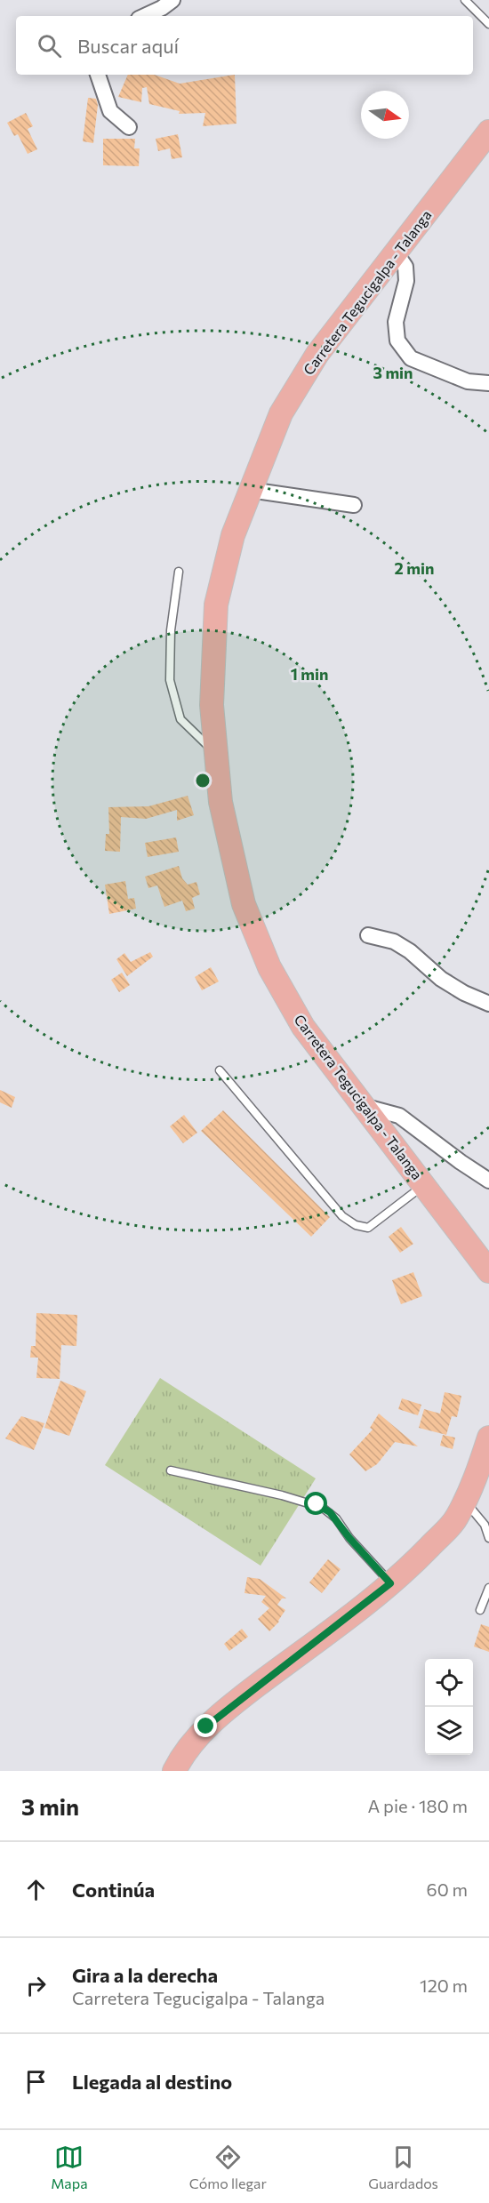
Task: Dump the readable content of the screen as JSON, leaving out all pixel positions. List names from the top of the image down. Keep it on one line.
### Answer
{"streets":{"main road":["Carretera Tegucigalpa - Talanga"]},"north":"right","page":{"search":"Buscar aquí","heading":["3 min","A pie · 180 m"],"list":[["Continúa","60 m"],["Gira a la derecha","Carretera Tegucigalpa - Talanga","120 m"],"Llegada al destino"],"nav":["Mapa","Cómo llegar","Guardados"]},"rings":["3 min","2 min","1 min"]}
